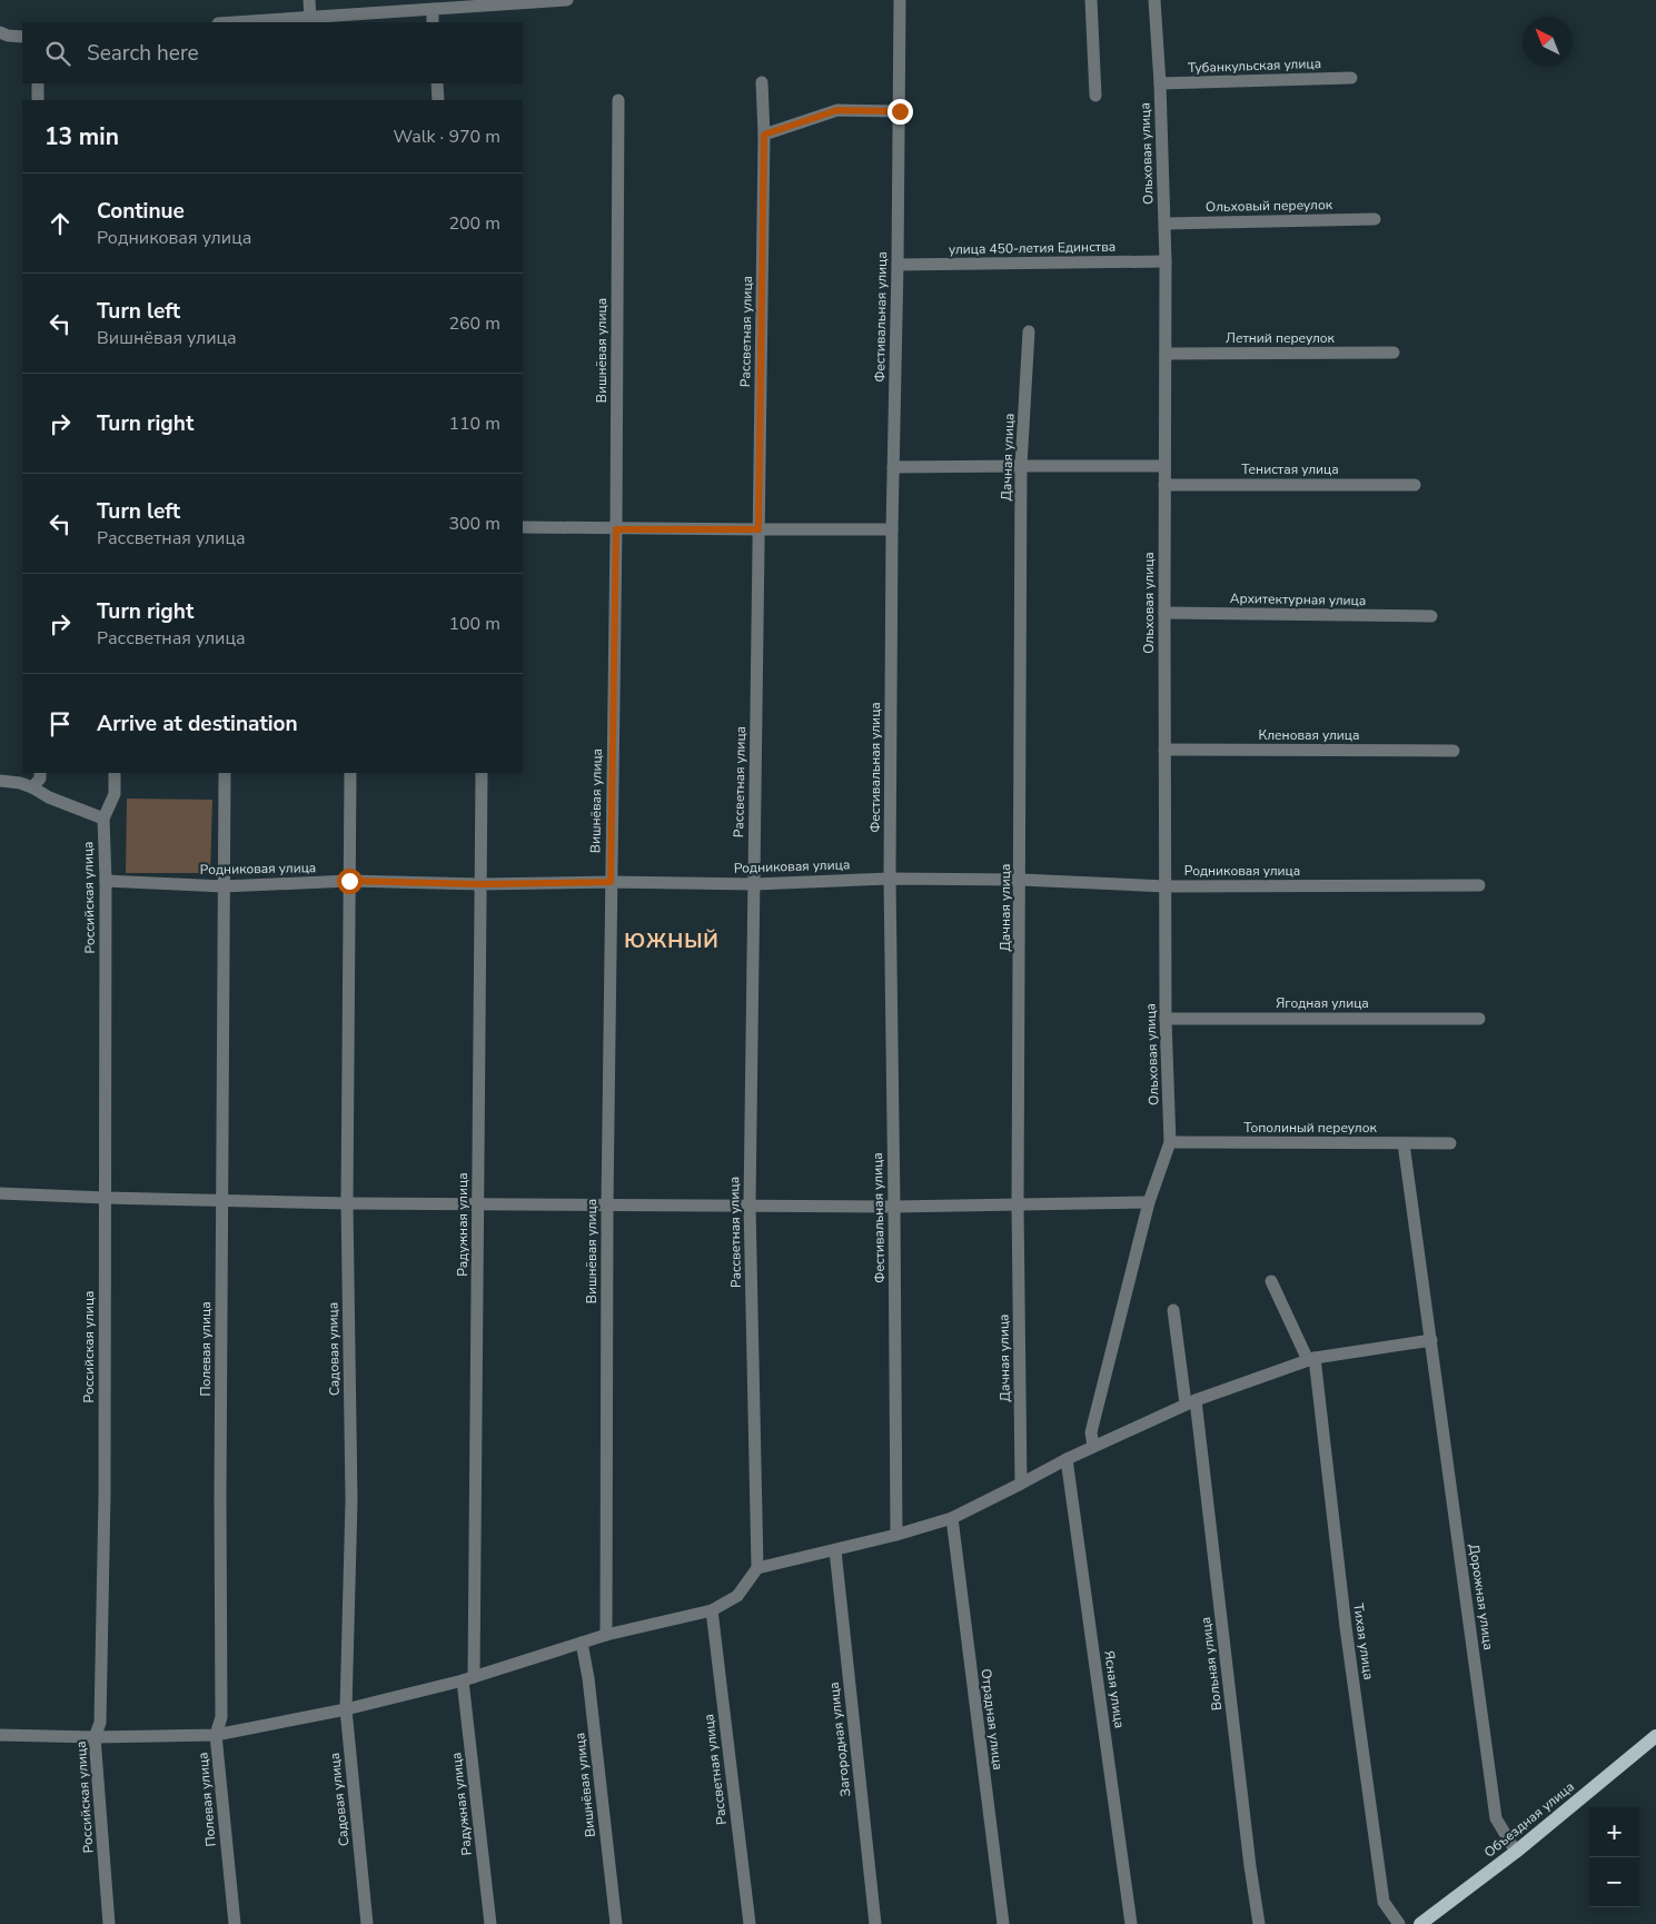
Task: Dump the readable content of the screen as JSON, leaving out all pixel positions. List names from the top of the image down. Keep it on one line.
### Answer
{"streets":{"main road":["Объездная улица"],"street":["Тубанкульская улица","Ольховая улица","Ольховый переулок","улица 450-летия Единства","Фестивальная улица","Рассветная улица","Летний переулок","Вишнёвая улица","Дачная улица","Тенистая улица","Архитектурная улица","Кленовая улица","Родниковая улица","Российская улица","Ягодная улица","Тополиный переулок","Радужная улица","Полевая улица","Садовая улица","Дорожная улица","Тихая улица","Вольная улица","Ясная улица","Отрадная улица","Загородная улица"]},"crossings":[["Тубанкульская улица","Ольховая улица"],["Ольховая улица","Ольховый переулок"],["Ольховая улица","улица 450-летия Единства"],["Ольховая улица","Летний переулок"],["Ольховая улица","Тенистая улица"],["Ольховая улица","Архитектурная улица"],["Ольховая улица","Кленовая улица"],["Ольховая улица","Родниковая улица"],["Ольховая улица","Ягодная улица"],["Ольховая улица","Тополиный переулок"],["улица 450-летия Единства","Фестивальная улица"],["Фестивальная улица","Родниковая улица"],["Рассветная улица","Родниковая улица"],["Вишнёвая улица","Родниковая улица"],["Дачная улица","Родниковая улица"],["Родниковая улица","Российская улица"],["Родниковая улица","Радужная улица"],["Родниковая улица","Полевая улица"],["Родниковая улица","Садовая улица"],["Тополиный переулок","Дорожная улица"],["Дорожная улица","Объездная улица"]],"districts":["ЮЖНЫЙ"],"north":"top left","page":{"search":"Search here","heading":["13 min","Walk · 970 m"],"list":[["Continue","Родниковая улица","200 m"],["Turn left","Вишнёвая улица","260 m"],["Turn right","110 m"],["Turn left","Рассветная улица","300 m"],["Turn right","Рассветная улица","100 m"],"Arrive at destination"],"map_buttons":["+","−"]}}
